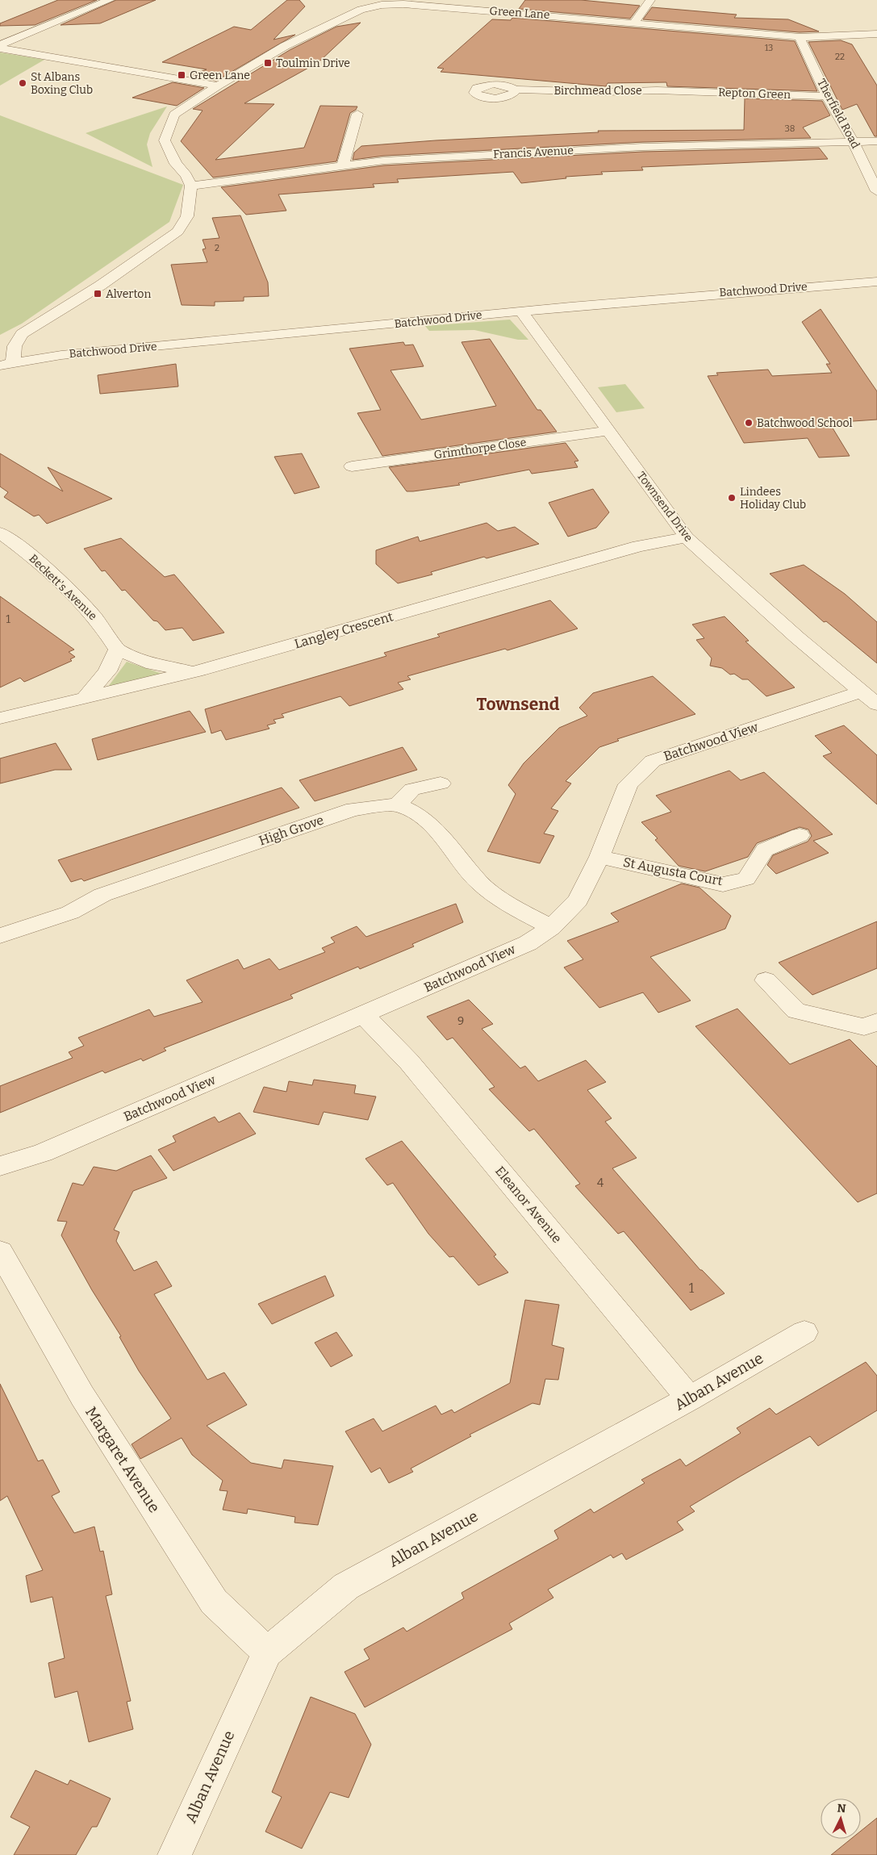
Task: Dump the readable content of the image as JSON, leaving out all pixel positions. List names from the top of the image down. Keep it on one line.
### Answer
{"streets":{"street":["Green Lane","Birchmead Close","Repton Green","Therfield Road","Francis Avenue","Batchwood Drive","Grimthorpe Close","Townsend Drive","Beckett's Avenue","Langley Crescent","Batchwood View","High Grove","St Augusta Court","Eleanor Avenue","Alban Avenue","Margaret Avenue"]},"crossings":[["Green Lane","Therfield Road"],["Green Lane","Francis Avenue"],["Birchmead Close","Repton Green"],["Repton Green","Therfield Road"],["Therfield Road","Francis Avenue"],["Batchwood Drive","Townsend Drive"],["Grimthorpe Close","Townsend Drive"],["Townsend Drive","Langley Crescent"],["Townsend Drive","Batchwood View"],["Batchwood View","St Augusta Court"],["Batchwood View","Eleanor Avenue"],["Eleanor Avenue","Alban Avenue"],["Alban Avenue","Margaret Avenue"]],"districts":["Townsend"],"places":{"transit":["Toulmin Drive","Green Lane","Alverton"],"other":["St Albans Boxing Club","Batchwood School","Lindees Holiday Club"]},"house_numbers":["13","22","38","2","1","9","4","1"],"north":"top"}
